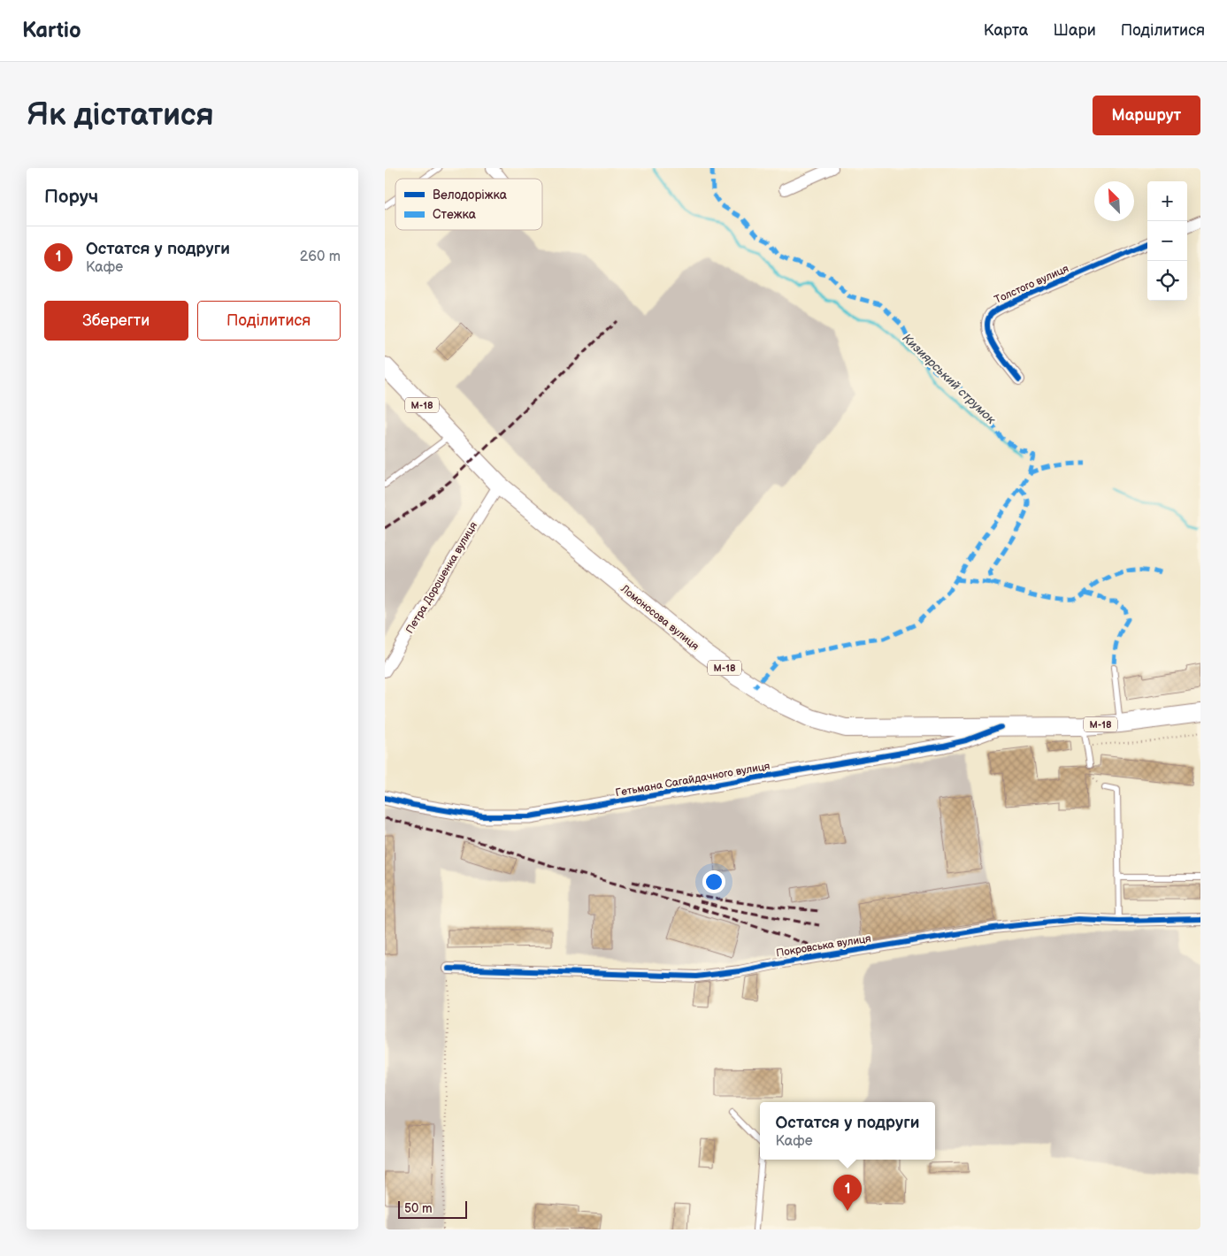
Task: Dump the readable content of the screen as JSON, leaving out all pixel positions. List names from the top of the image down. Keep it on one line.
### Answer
{"streets":{"highway":["М-18","Ломоносова вулиця","Гетьмана Сагайдачного вулиця"],"street":["Толстого вулиця","Петра Дорошенка вулиця","Покровська вулиця"]},"crossings":[["Петра Дорошенка вулиця","Ломоносова вулиця"],["Ломоносова вулиця","Гетьмана Сагайдачного вулиця"]],"water":["Кизиярський струмок"],"legend":["Велодоріжка","Стежка"],"scale_bar":"50 m","north":"top left","page":{"header":"Kartio","nav":["Карта","Шари","Поділитися"],"buttons":["Маршрут",["Зберегти","Поділитися"]],"title":"Як дістатися","heading":"Поруч","map_buttons":["+","−"],"list":[{"mark":"1","name":"Остатся у подруги","note":"Кафе","value":"260 m"}],"popup":["Остатся у подруги","Кафе"],"pins":"1","scale":"50 m"}}
